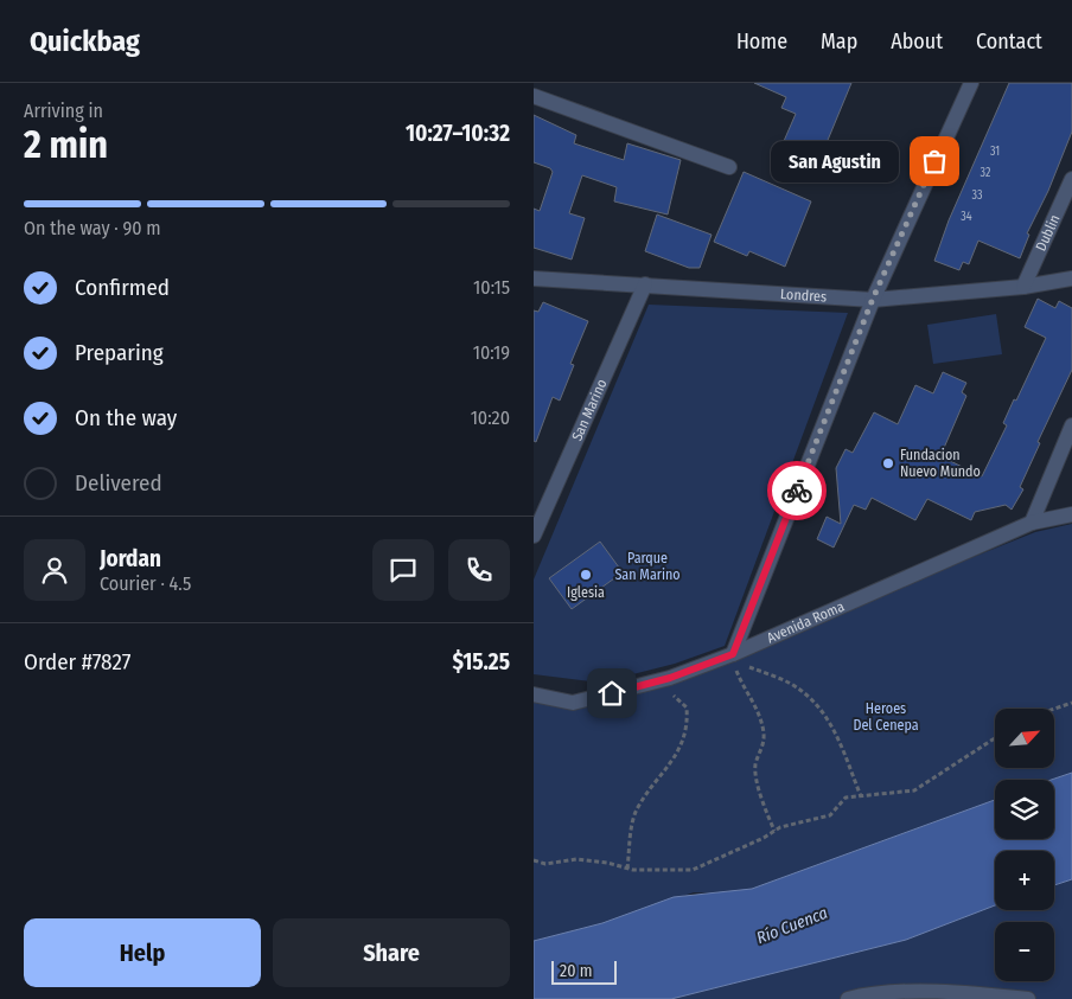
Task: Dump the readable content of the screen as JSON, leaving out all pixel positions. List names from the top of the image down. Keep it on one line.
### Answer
{"streets":{"street":["Dublin","Londres","San Marino","Avenida Roma"]},"crossings":[["Dublin","Londres"],["Londres","San Marino"]],"water":["Río Cuenca"],"parks":["Parque San Marino","Heroes Del Cenepa"],"places":["San Agustin","Fundacion Nuevo Mundo","Iglesia"],"house_numbers":["31","32","33","34"],"scale_bar":"20 m","north":"top right","page":{"header":"Quickbag","nav":["Home","Map","About","Contact"],"heading":["2 min","Arriving in","10:27–10:32"],"panel":["Jordan","Courier · 4.5","Order #7827","$15.25"],"bubble":"San Agustin","bar":"On the way · 90 m","list":[["Confirmed","10:15"],["Preparing","10:19"],["On the way","10:20"],"Delivered"],"map_buttons":["+","−"],"buttons":["Help","Share"],"scale":"20 m"}}
